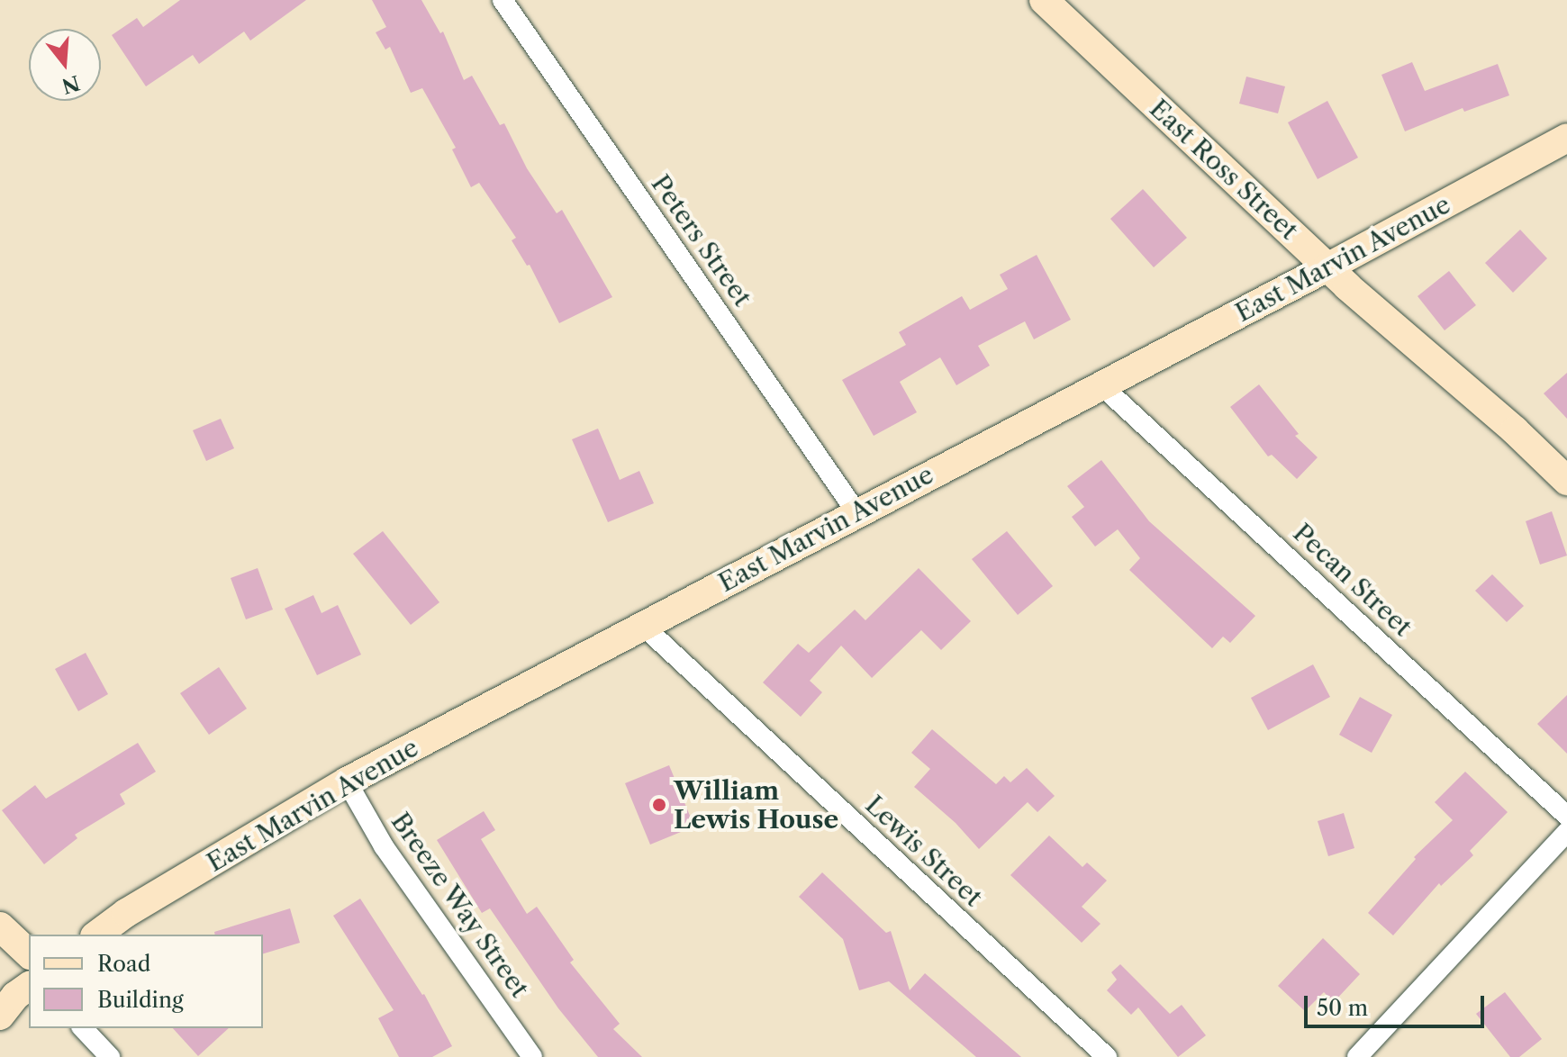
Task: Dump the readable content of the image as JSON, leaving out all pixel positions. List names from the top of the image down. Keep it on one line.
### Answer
{"streets":{"main road":["East Ross Street","East Marvin Avenue"],"street":["Peters Street","Pecan Street","Lewis Street","Breeze Way Street"]},"crossings":[["East Ross Street","East Marvin Avenue"],["Peters Street","East Marvin Avenue"],["East Marvin Avenue","Pecan Street"],["East Marvin Avenue","Lewis Street"],["East Marvin Avenue","Breeze Way Street"]],"places":["William Lewis House"],"legend":["Road","Building"],"scale_bar":"50 m","north":"bottom"}
